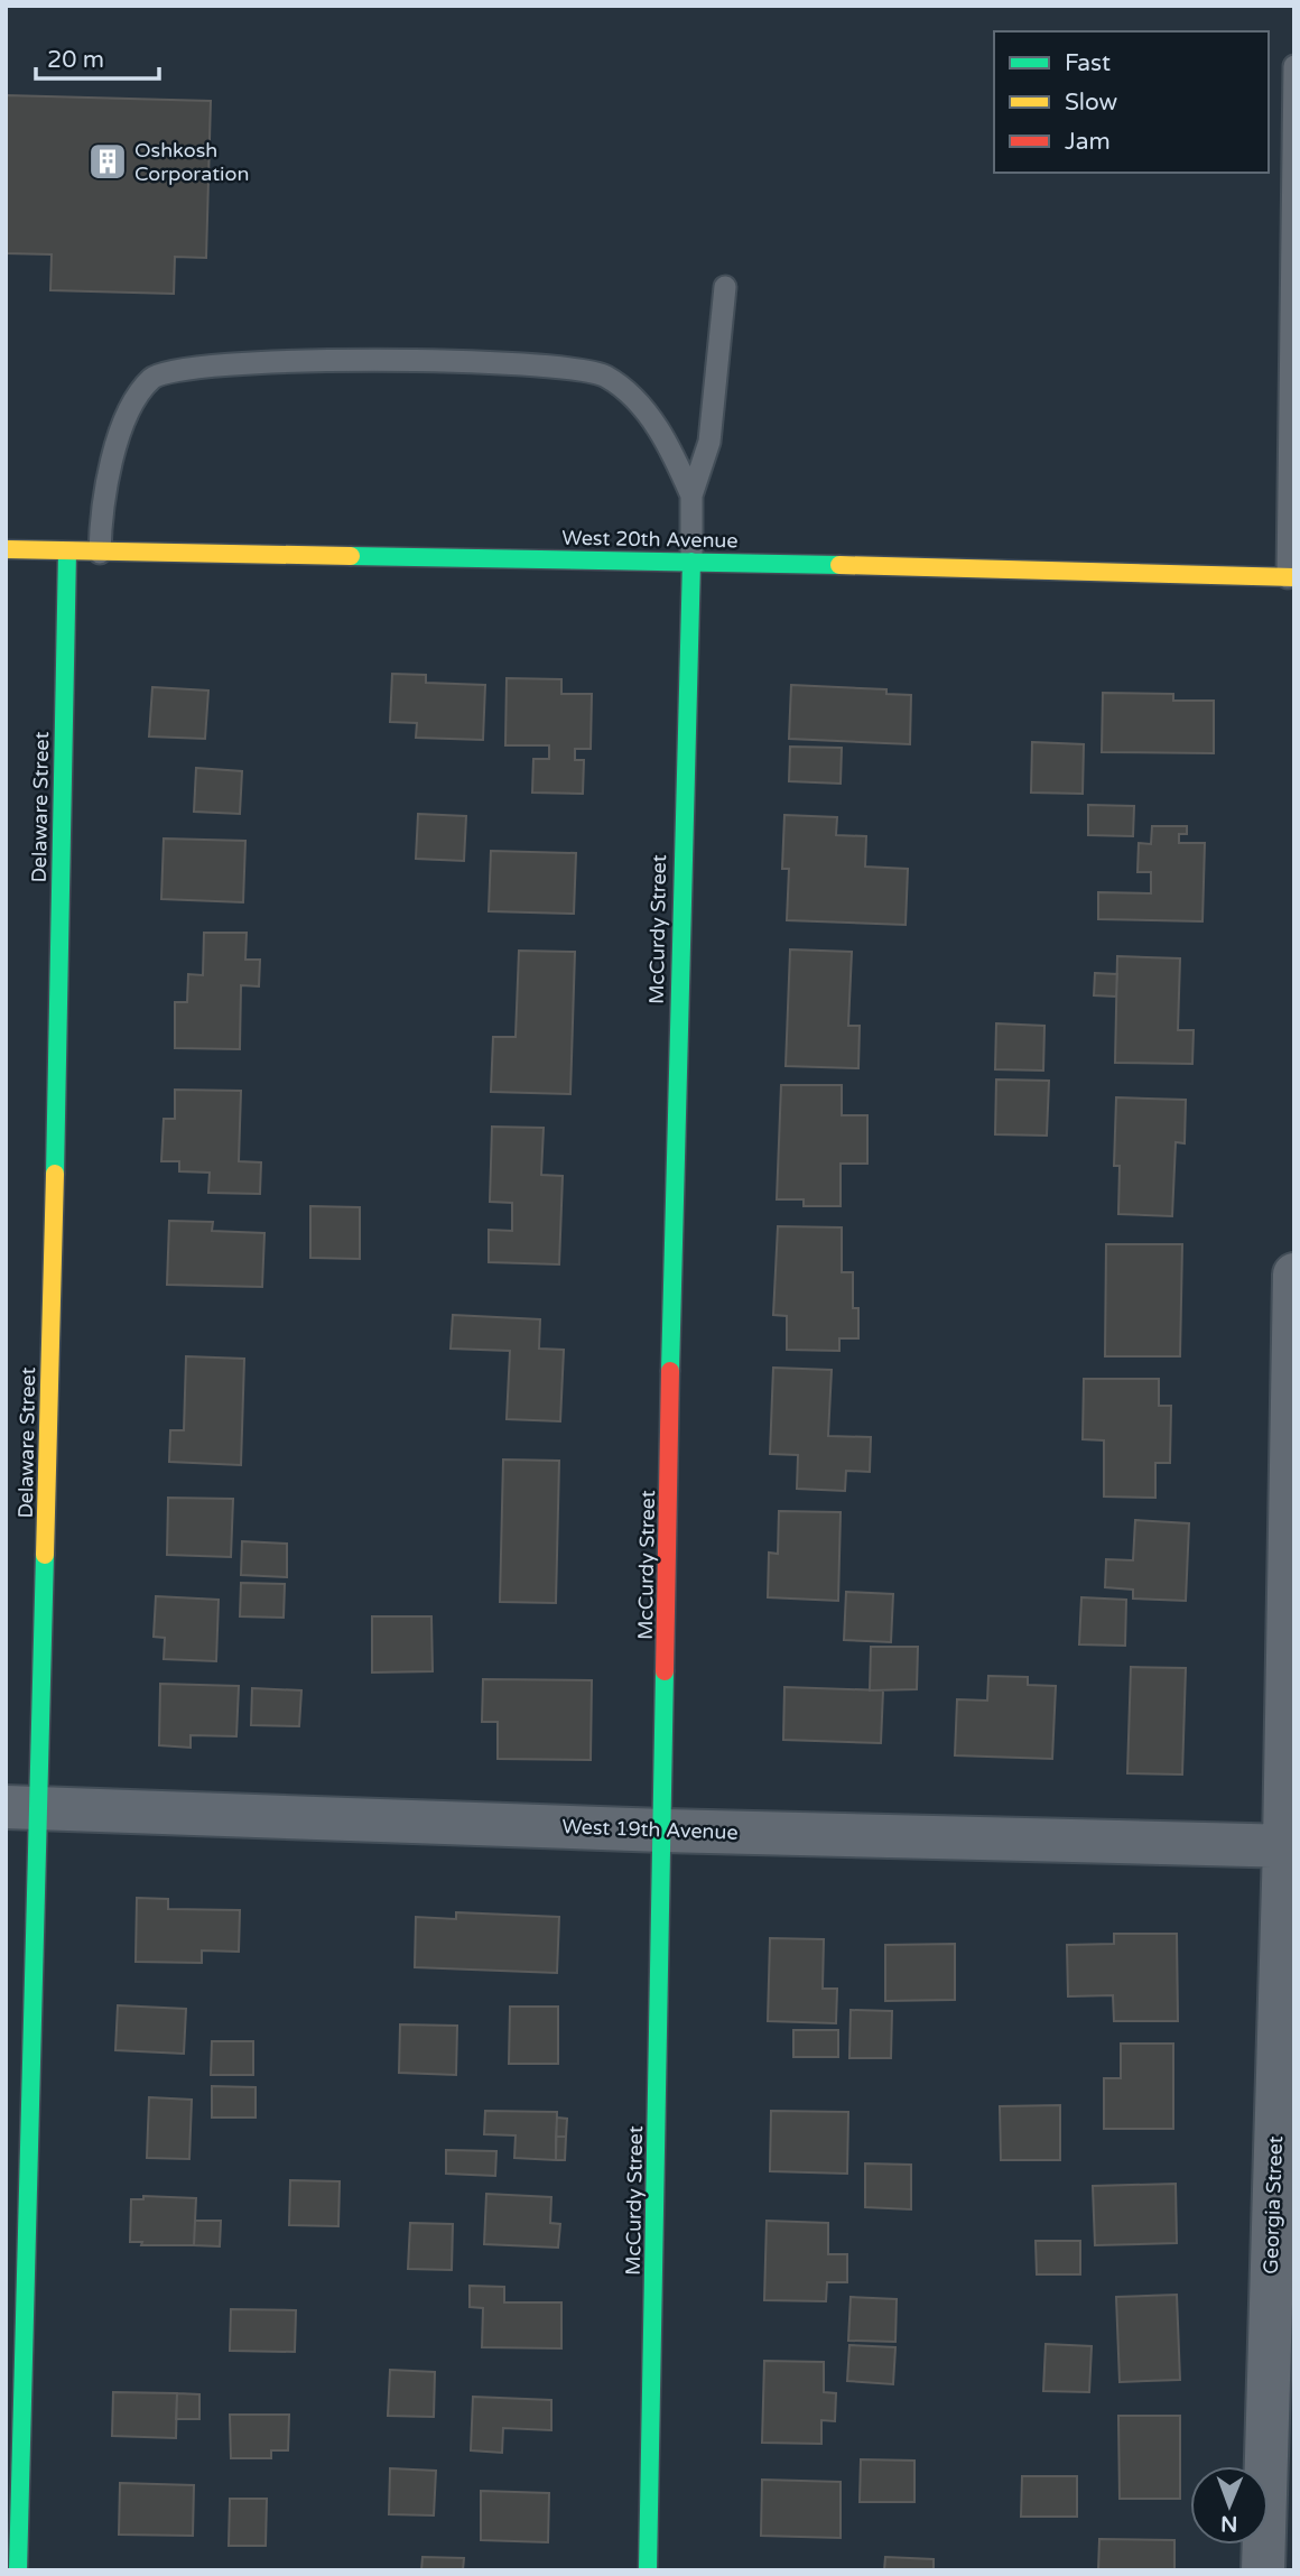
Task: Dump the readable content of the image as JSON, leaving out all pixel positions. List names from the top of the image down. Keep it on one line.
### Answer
{"streets":{"street":["West 20th Avenue","Delaware Street","McCurdy Street","West 19th Avenue","Georgia Street"]},"crossings":[["West 20th Avenue","Delaware Street"],["West 20th Avenue","McCurdy Street"],["Delaware Street","West 19th Avenue"],["McCurdy Street","West 19th Avenue"],["West 19th Avenue","Georgia Street"]],"places":{"building":["Oshkosh Corporation"]},"legend":["Fast","Slow","Jam"],"scale_bar":"20 m","north":"bottom"}
